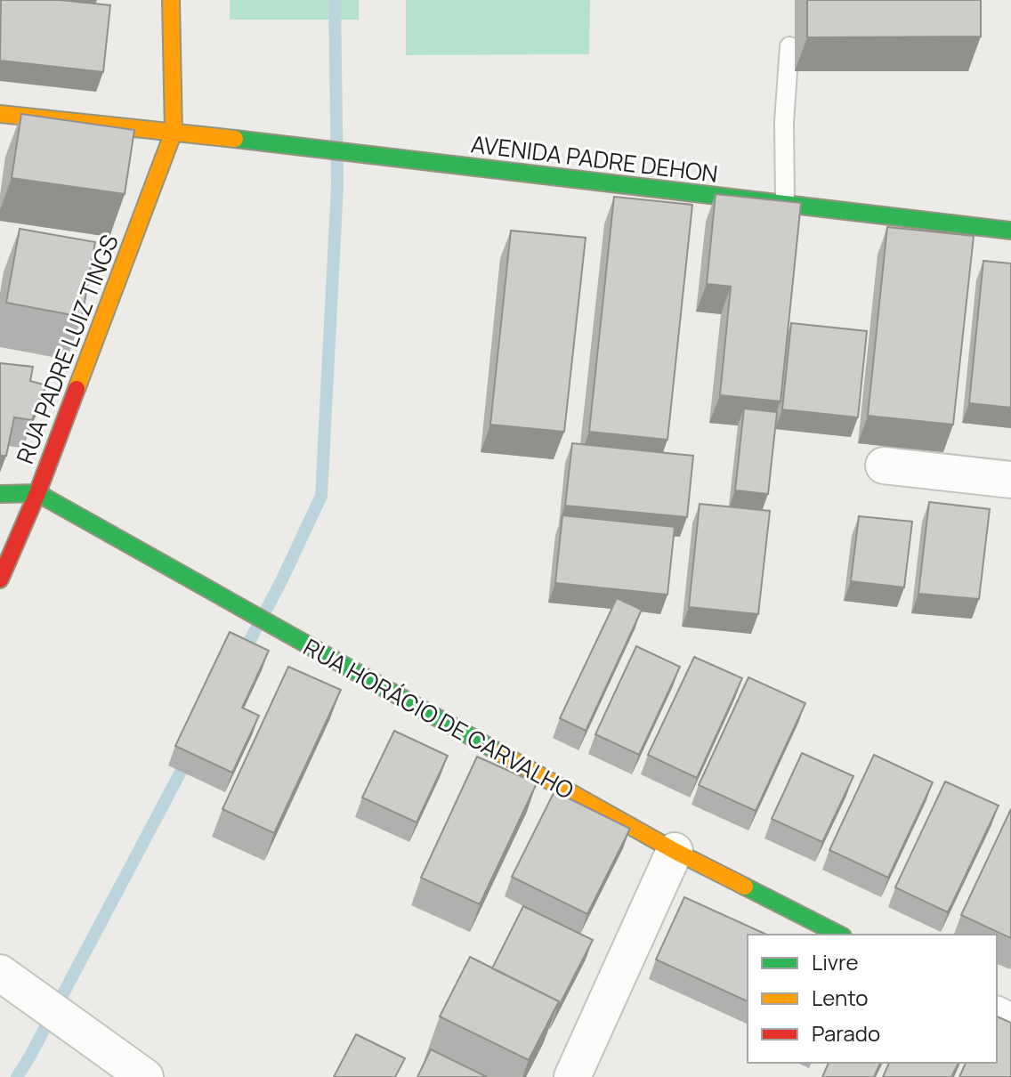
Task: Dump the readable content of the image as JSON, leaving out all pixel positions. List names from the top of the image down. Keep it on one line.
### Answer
{"streets":{"street":["AVENIDA PADRE DEHON","RUA PADRE LUIZ TINGS","RUA HORÁCIO DE CARVALHO"]},"crossings":[["AVENIDA PADRE DEHON","RUA PADRE LUIZ TINGS"],["RUA PADRE LUIZ TINGS","RUA HORÁCIO DE CARVALHO"]],"legend":["Livre","Lento","Parado"]}
